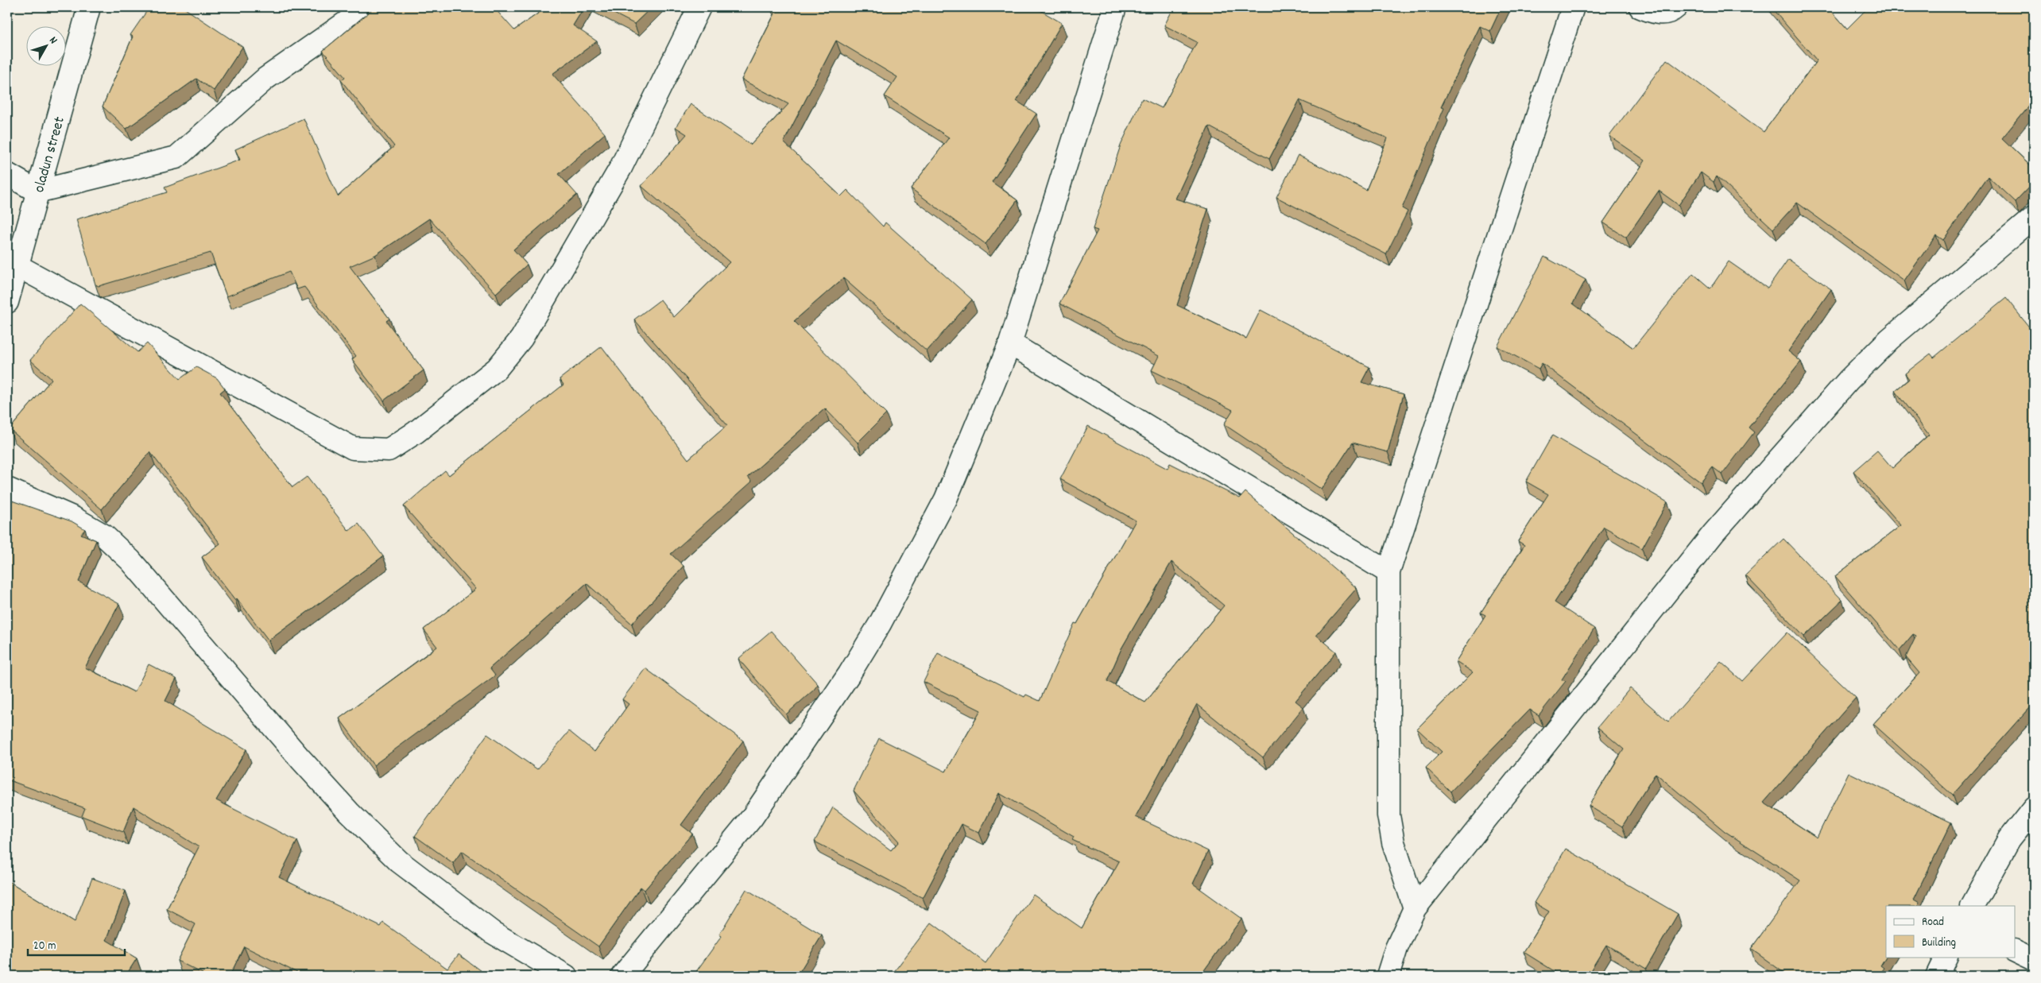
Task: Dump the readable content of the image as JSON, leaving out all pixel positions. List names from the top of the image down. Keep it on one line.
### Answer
{"streets":{"street":["oladun street"]},"legend":["Road","Building"],"scale_bar":"20 m","north":"top right"}
